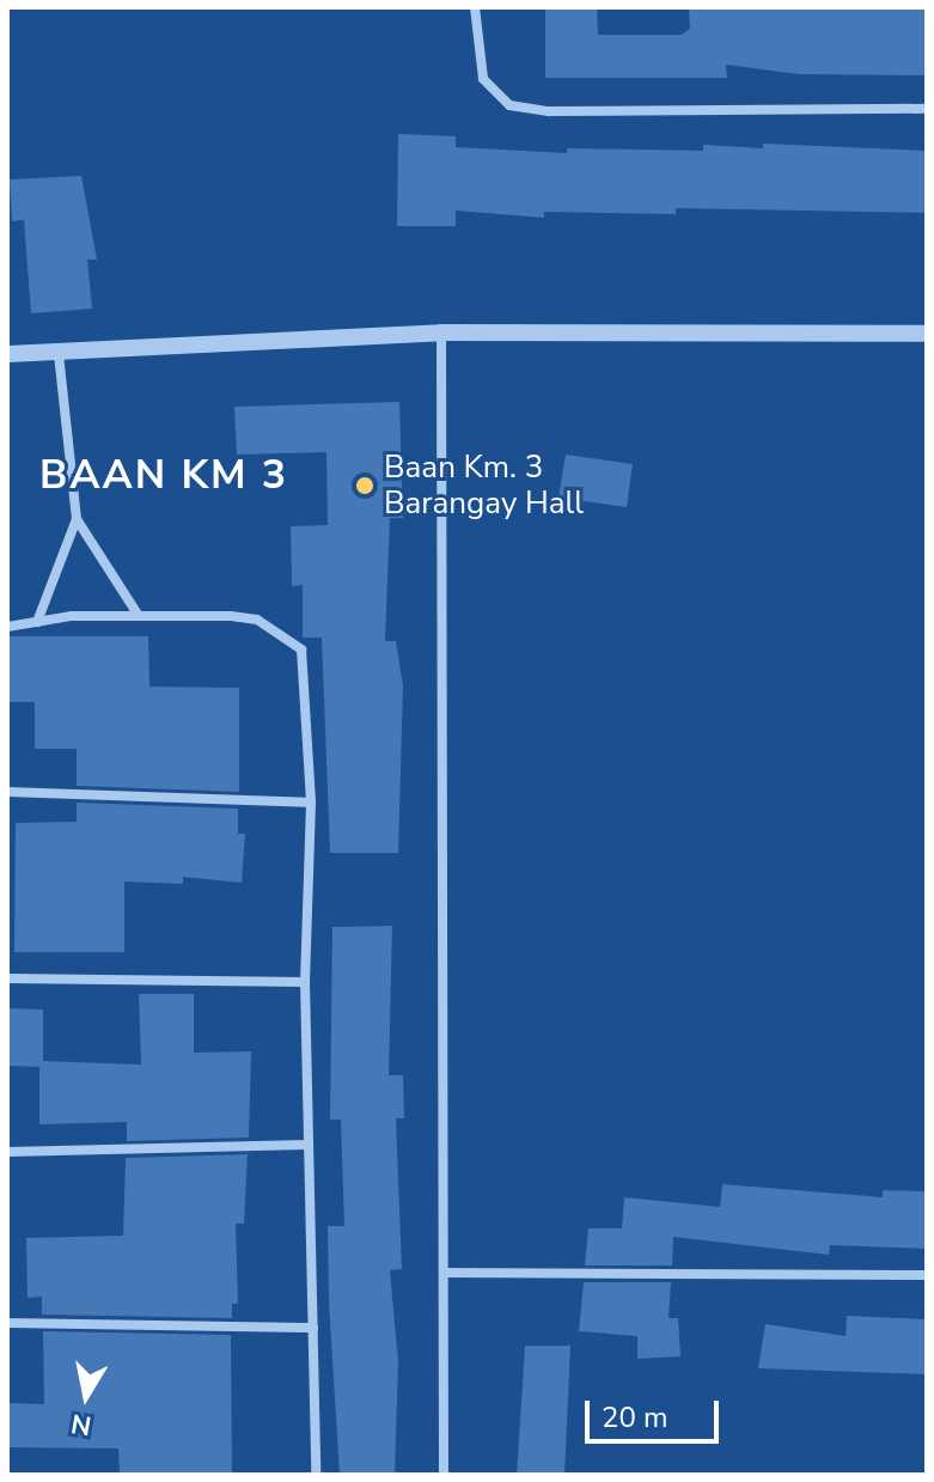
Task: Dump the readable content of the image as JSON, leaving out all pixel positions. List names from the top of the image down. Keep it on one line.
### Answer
{"districts":["BAAN KM 3"],"places":["Baan Km. 3 Barangay Hall"],"scale_bar":"20 m","north":"bottom"}
